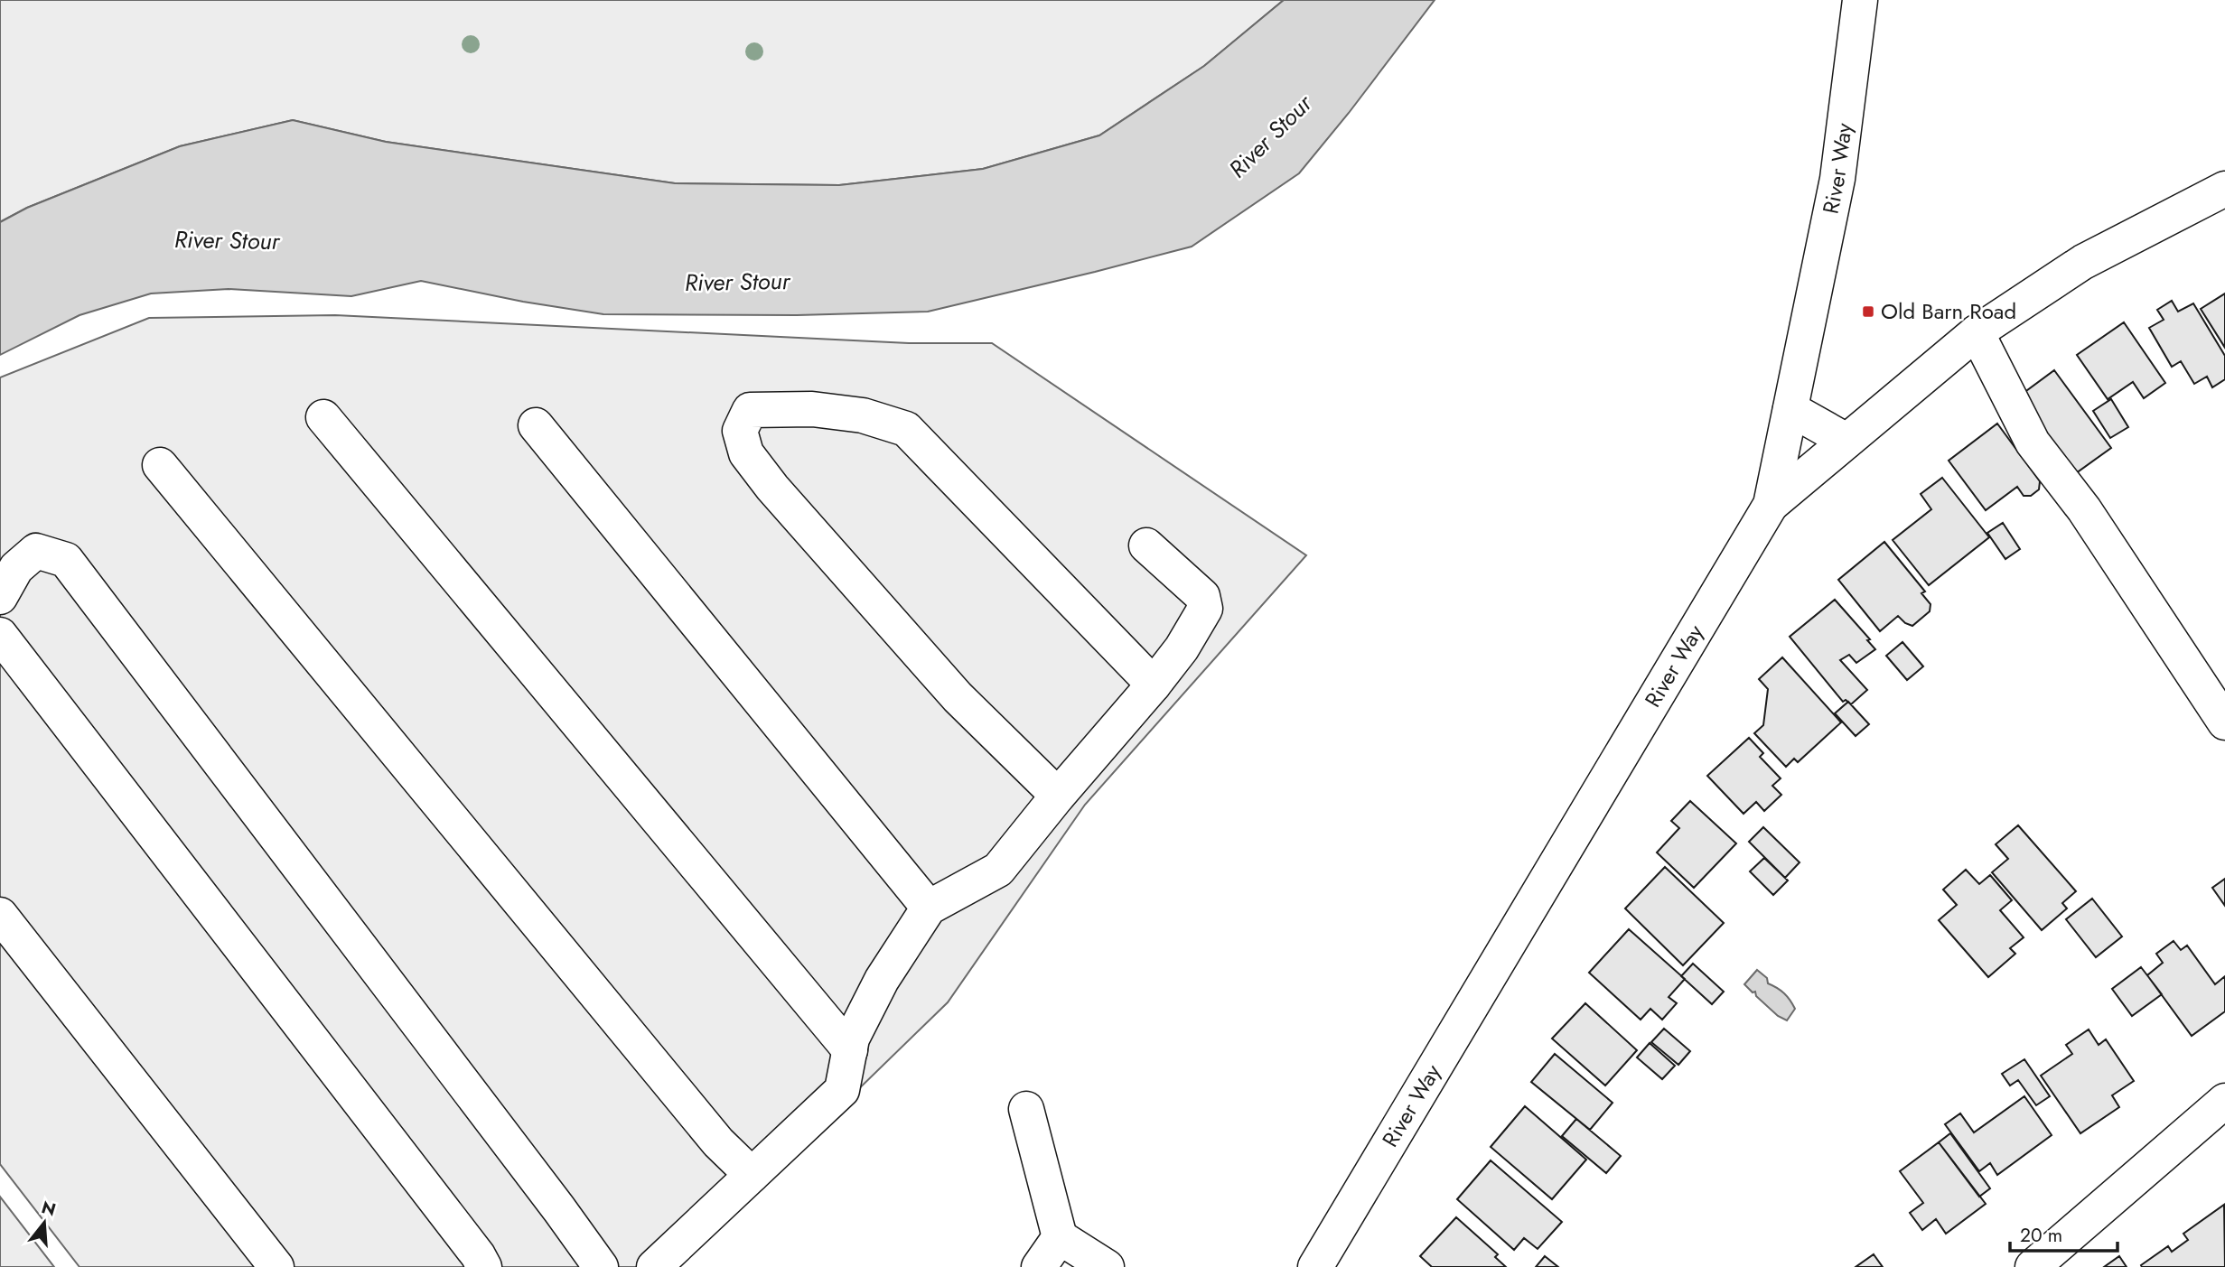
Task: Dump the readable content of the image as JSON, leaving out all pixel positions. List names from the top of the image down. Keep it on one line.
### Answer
{"streets":{"street":["River Way"]},"water":["River Stour"],"places":{"transit":["Old Barn Road"]},"scale_bar":"20 m","north":"top"}
